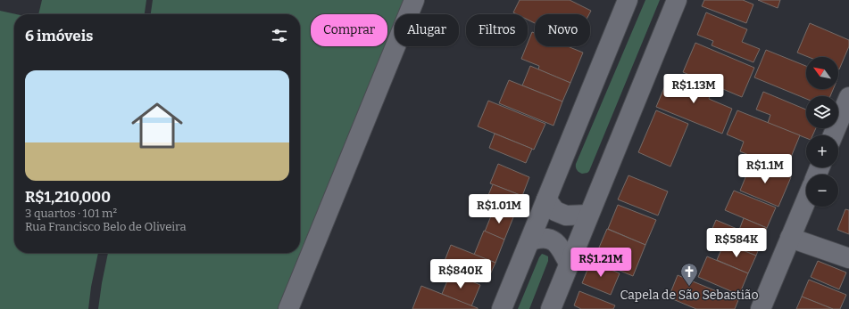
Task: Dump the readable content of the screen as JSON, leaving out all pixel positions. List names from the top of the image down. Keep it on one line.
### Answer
{"places":{"church":["Capela de São Sebastião"]},"north":"top left","page":{"chip":["Comprar","Alugar","Filtros","Novo"],"heading":"6 imóveis","map_buttons":["+","−"],"list":[{"name":"R$1,210,000","note":"3 quartos · 101 m² · Rua Francisco Belo de Oliveira"}],"price":["R$1.13M","R$1.1M","R$1.01M","R$584K","R$1.21M","R$840K"]}}
